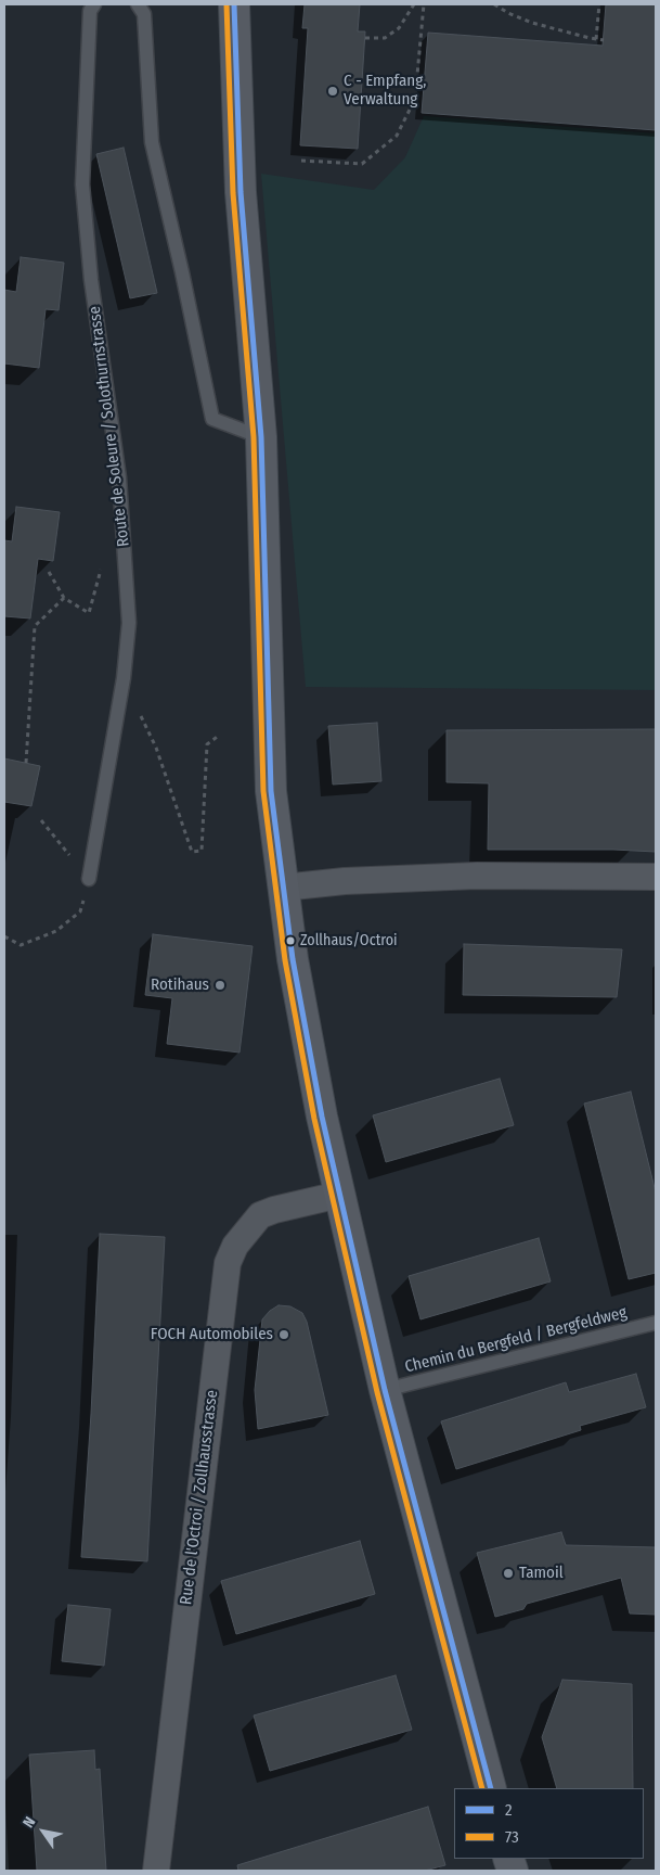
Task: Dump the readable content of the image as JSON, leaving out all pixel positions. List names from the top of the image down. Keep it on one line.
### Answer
{"streets":{"street":["Rue de l'Octroi / Zollhausstrasse"],"lane":["Route de Soleure / Solothurnstrasse","Chemin du Bergfeld / Bergfeldweg"]},"places":["C - Empfang, Verwaltung","Zollhaus/Octroi","Rotihaus","FOCH Automobiles","Tamoil"],"lines":["transit line 2","transit line 73"],"legend":["2","73"],"north":"top left"}
